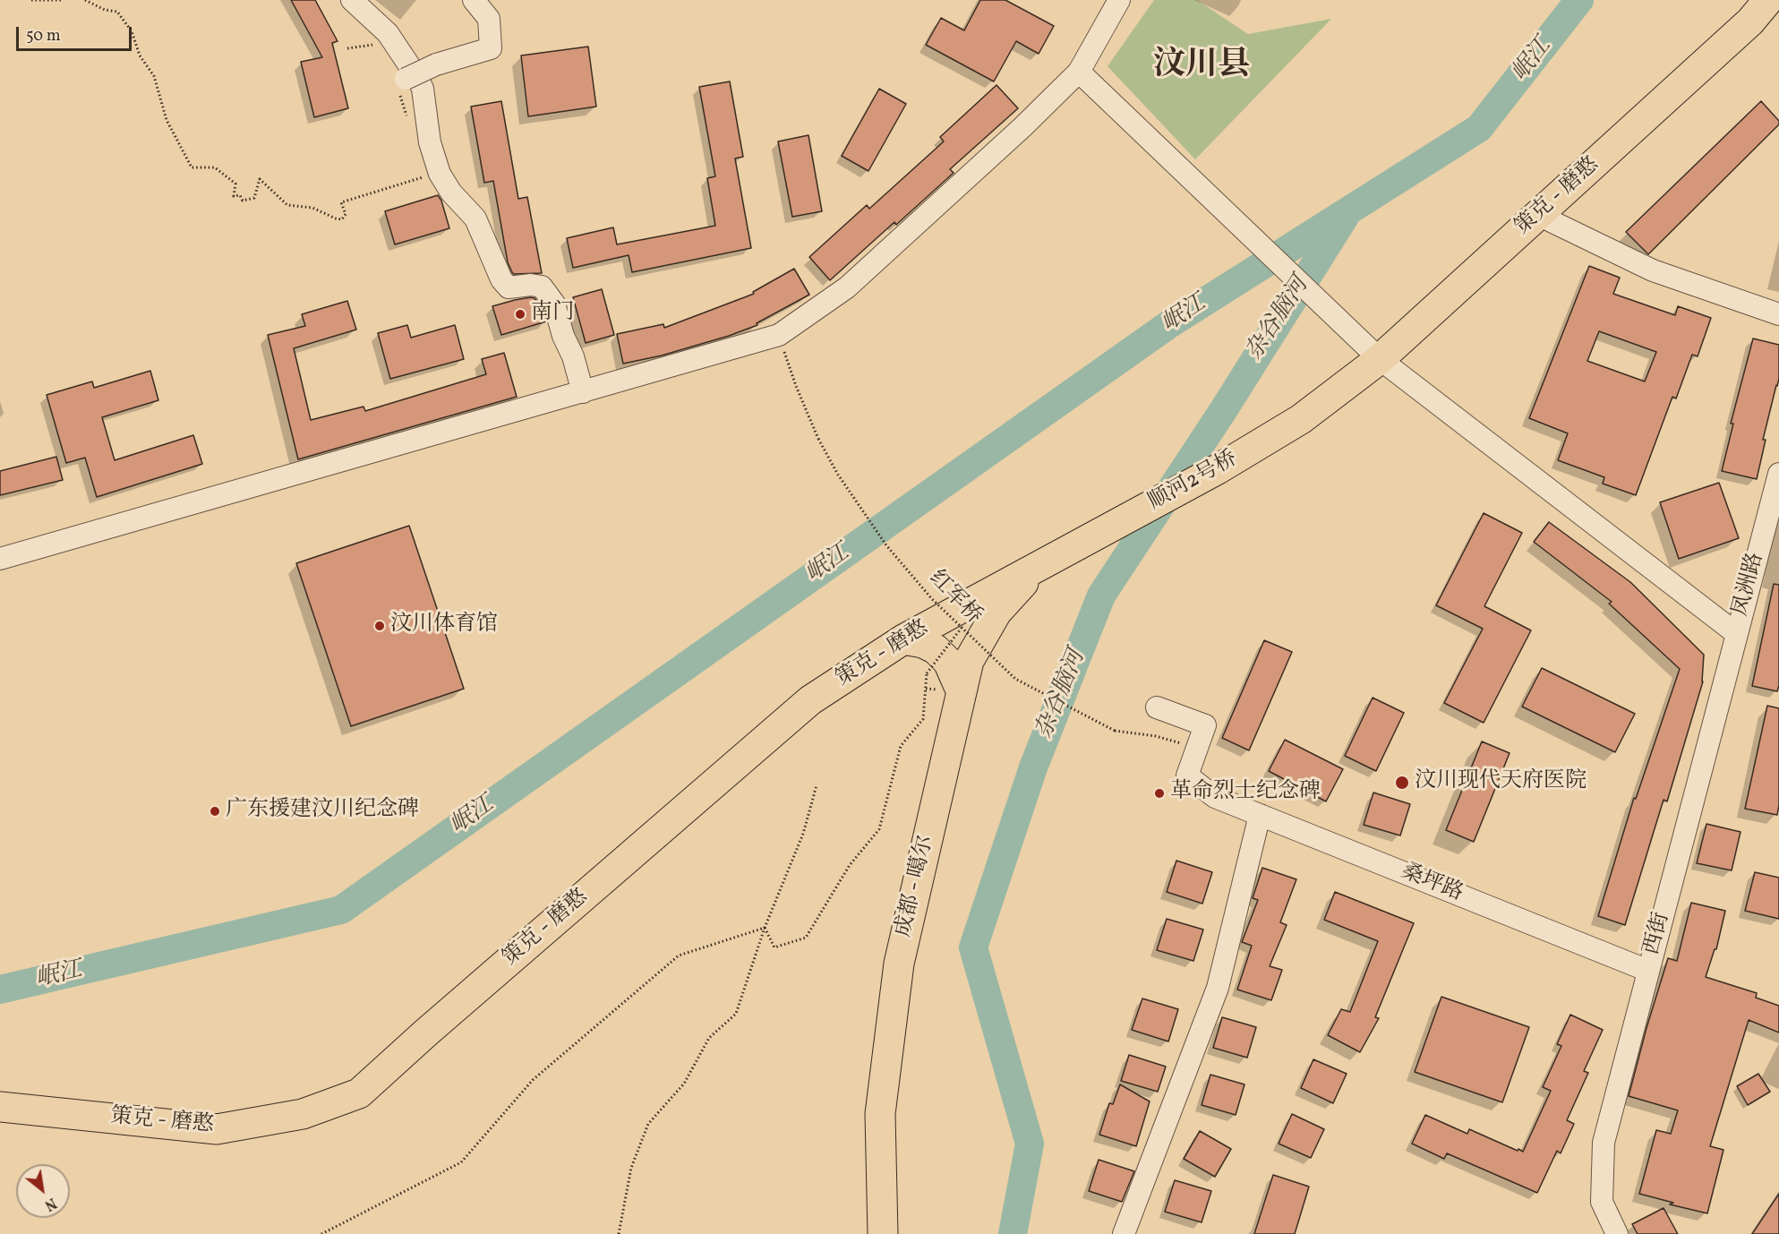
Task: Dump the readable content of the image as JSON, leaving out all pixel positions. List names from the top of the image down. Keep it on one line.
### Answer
{"streets":{"highway":["策克 - 磨憨","顺河2号桥","成都 - 噶尔"],"street":["凤洲路","桑坪路","西街"],"path":["红军桥"]},"crossings":[["策克 - 磨憨","顺河2号桥"],["策克 - 磨憨","红军桥"],["策克 - 磨憨","成都 - 噶尔"],["顺河2号桥","成都 - 噶尔"],["凤洲路","西街"],["红军桥","桑坪路"],["桑坪路","西街"]],"districts":["汶川县"],"water":["岷江","杂谷脑河"],"places":["南门","汶川体育馆","汶川现代天府医院","革命烈士纪念碑","广东援建汶川纪念碑"],"scale_bar":"50 m","north":"bottom right"}
